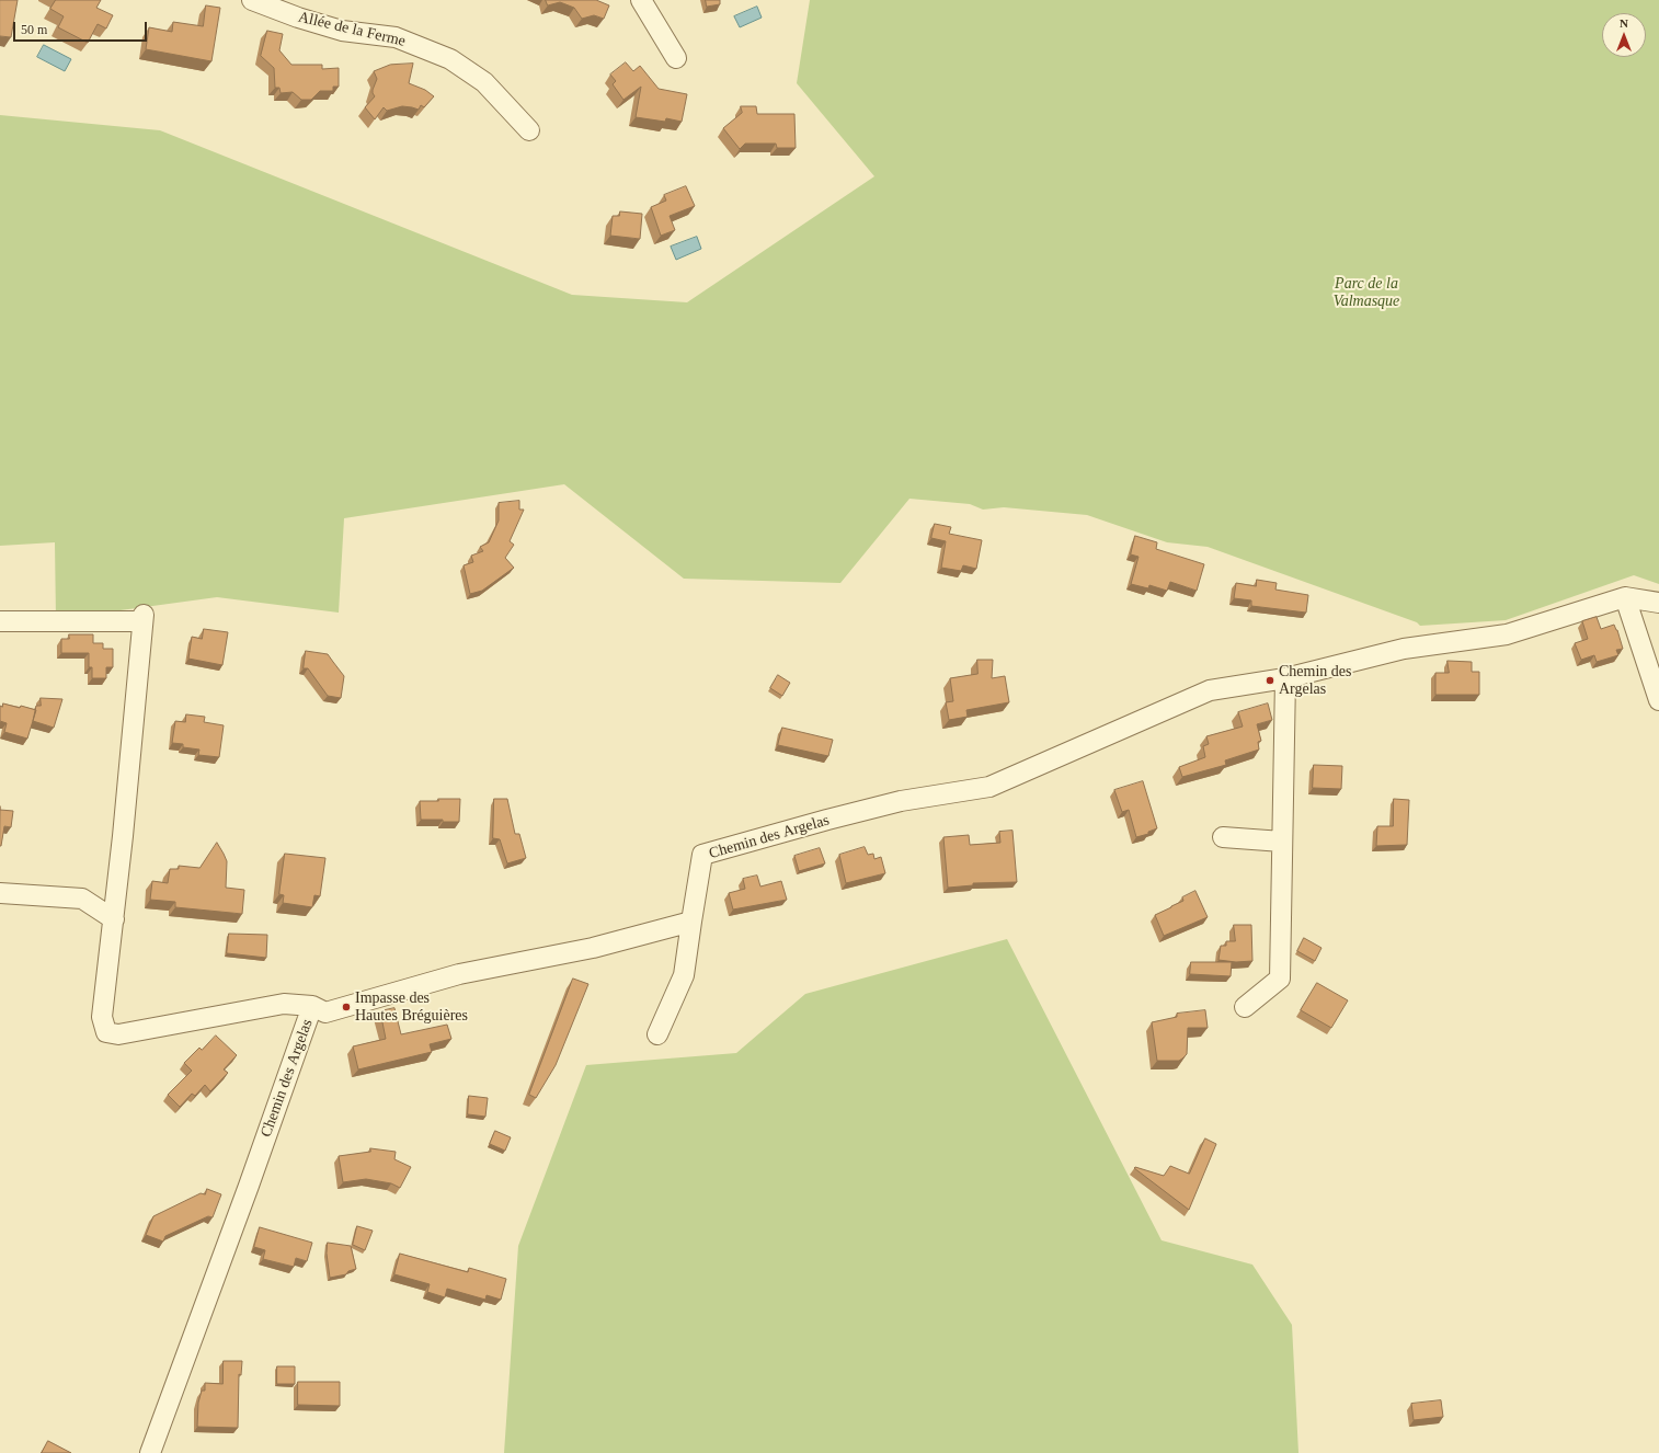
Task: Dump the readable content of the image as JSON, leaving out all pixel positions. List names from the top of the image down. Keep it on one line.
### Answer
{"streets":{"street":["Allée de la Ferme","Chemin des Argelas"]},"parks":["Parc de la Valmasque"],"places":["Chemin des Argelas","Impasse des Hautes Bréguières"],"scale_bar":"50 m","north":"top"}
